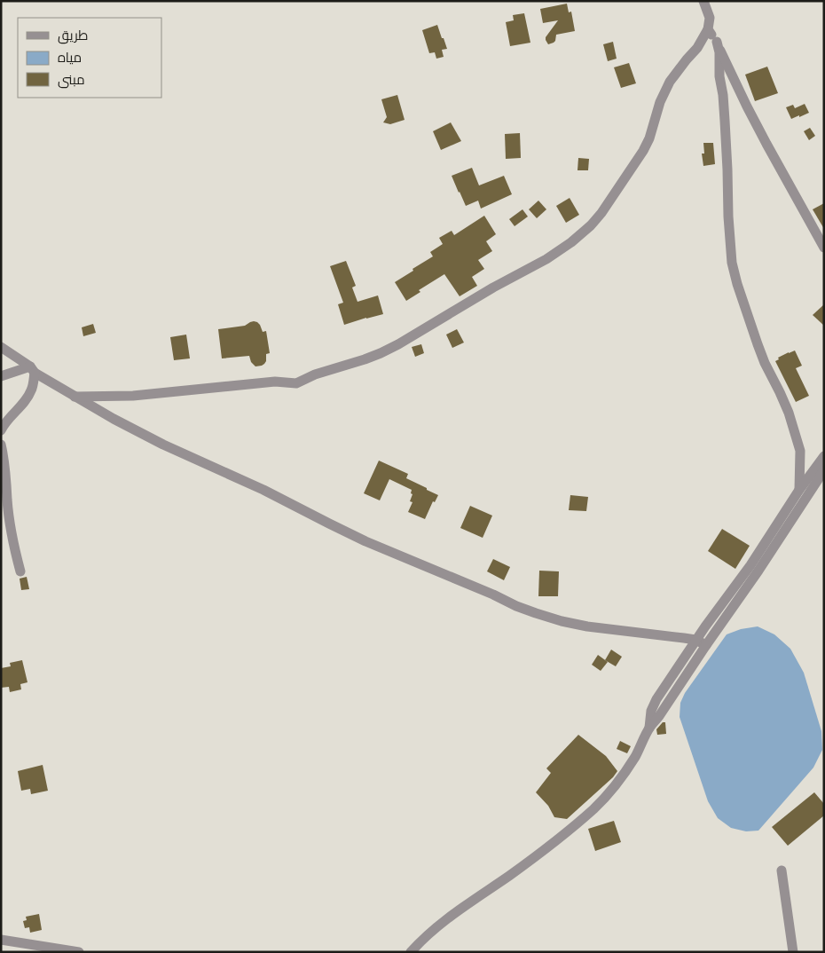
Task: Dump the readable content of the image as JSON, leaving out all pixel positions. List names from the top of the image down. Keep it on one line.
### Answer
{"legend":["طريق","مياه","مبنى"]}
